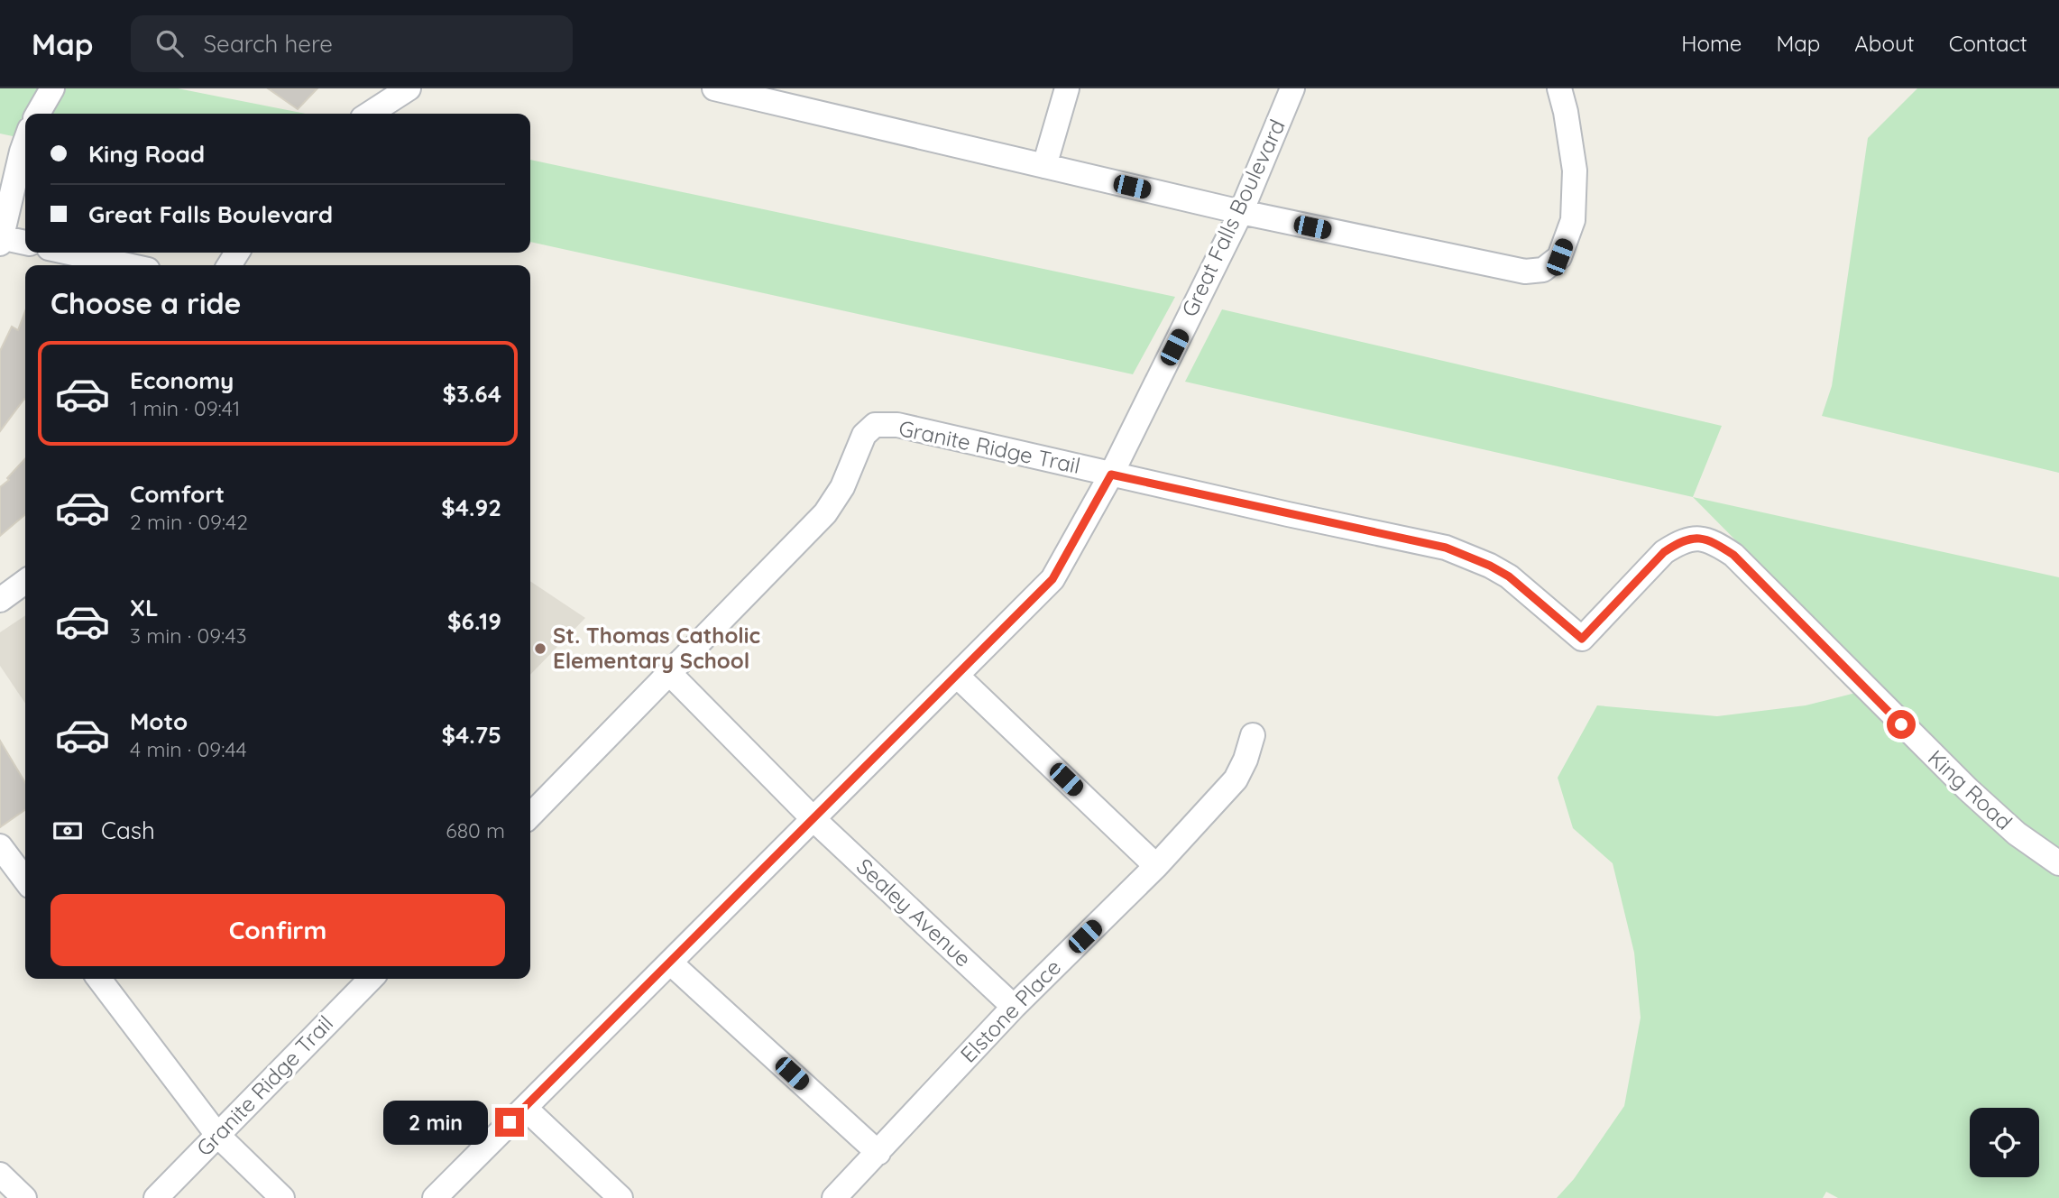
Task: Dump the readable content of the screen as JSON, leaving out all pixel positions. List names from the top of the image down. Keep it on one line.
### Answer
{"streets":{"street":["Great Falls Boulevard","Granite Ridge Trail","King Road","Sealey Avenue","Elstone Place"]},"crossings":[["Great Falls Boulevard","Granite Ridge Trail"],["Great Falls Boulevard","Sealey Avenue"],["Granite Ridge Trail","King Road"],["Sealey Avenue","Elstone Place"]],"places":["St. Thomas Catholic Elementary School"],"page":{"header":"Map","search":"Search here","nav":["Home","Map","About","Contact"],"banner":["King Road","Great Falls Boulevard"],"heading":"Choose a ride","list":[{"name":"Economy","note":"1 min · 09:41","value":"$3.64"},{"name":"Comfort","note":"2 min · 09:42","value":"$4.92"},{"name":"XL","note":"3 min · 09:43","value":"$6.19"},{"name":"Moto","note":"4 min · 09:44","value":"$4.75"}],"pay":["Cash","680 m"],"buttons":"Confirm","bubble":"2 min"}}
